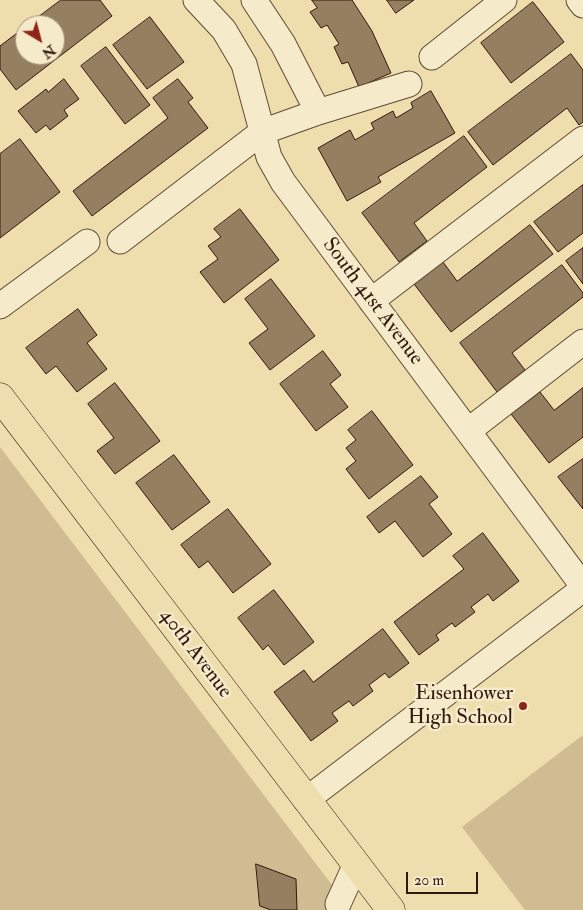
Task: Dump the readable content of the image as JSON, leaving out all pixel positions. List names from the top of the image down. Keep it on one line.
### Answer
{"streets":{"main road":["40th Avenue"],"street":["South 41st Avenue"]},"places":["Eisenhower High School"],"scale_bar":"20 m","north":"bottom right"}
